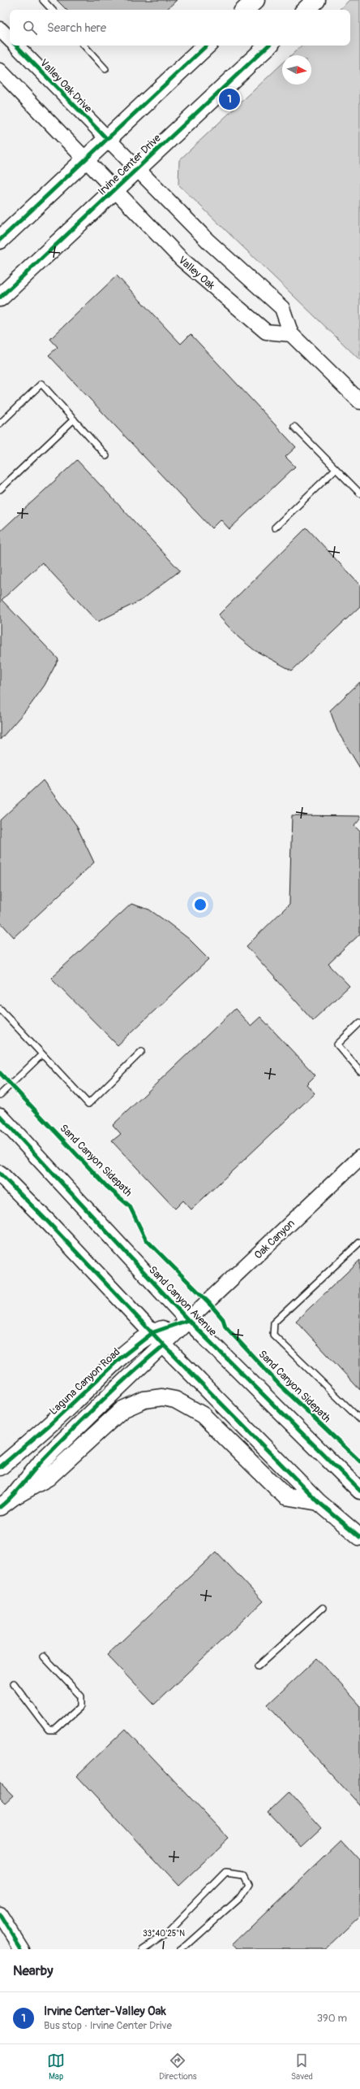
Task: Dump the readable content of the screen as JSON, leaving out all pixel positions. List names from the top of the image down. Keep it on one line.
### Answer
{"streets":{"main road":["Irvine Center Drive","Sand Canyon Avenue","Laguna Canyon Road"],"street":["Valley Oak Drive","Valley Oak","Oak Canyon"],"cycle path":["Sand Canyon Sidepath"]},"crossings":[["Valley Oak Drive","Irvine Center Drive"],["Irvine Center Drive","Valley Oak"],["Oak Canyon","Sand Canyon Avenue"],["Oak Canyon","Laguna Canyon Road"],["Sand Canyon Avenue","Laguna Canyon Road"]],"north":"right","page":{"search":"Search here","pins":"1","heading":"Nearby","list":[{"mark":"1","name":"Irvine Center-Valley Oak","note":"Bus stop · Irvine Center Drive","value":"390 m"}],"nav":["Map","Directions","Saved"]},"coordinates":["33°40'25\"N"]}
